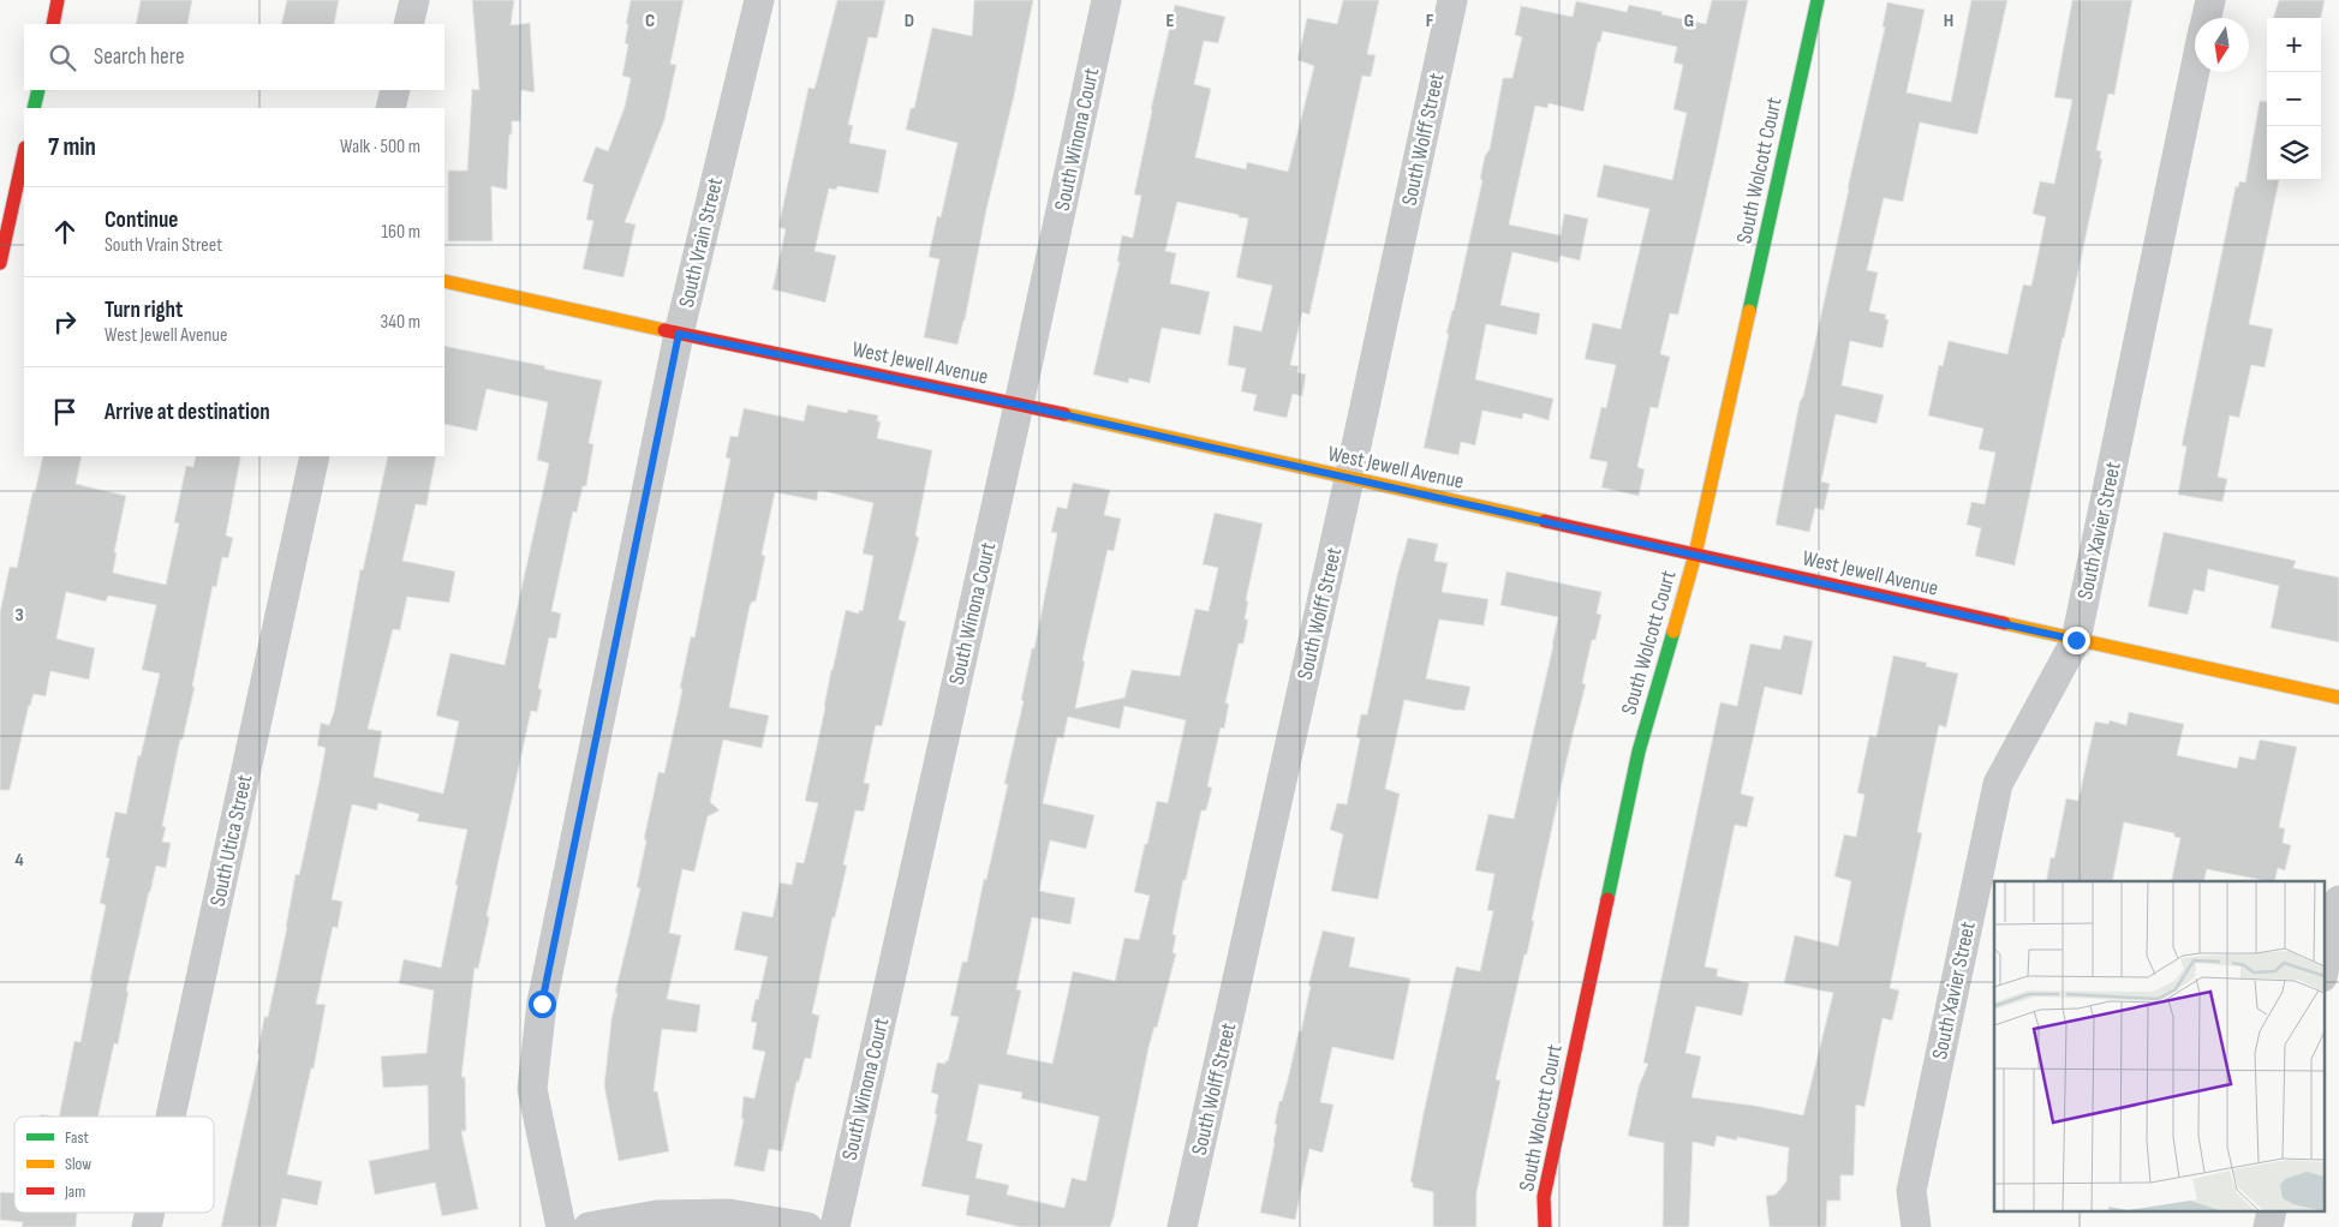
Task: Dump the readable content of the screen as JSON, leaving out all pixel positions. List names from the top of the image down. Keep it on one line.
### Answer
{"streets":{"main road":["South Wolcott Court","West Jewell Avenue"],"street":["South Winona Court","South Wolff Street","South Vrain Street","South Xavier Street","South Utica Street"]},"crossings":[["South Winona Court","West Jewell Avenue"],["South Wolff Street","West Jewell Avenue"],["South Wolcott Court","West Jewell Avenue"],["South Vrain Street","West Jewell Avenue"],["West Jewell Avenue","South Xavier Street"]],"legend":["Fast","Slow","Jam"],"north":"bottom","page":{"map_buttons":["+","−"],"search":"Search here","heading":["7 min","Walk · 500 m"],"list":[["Continue","South Vrain Street","160 m"],["Turn right","West Jewell Avenue","340 m"],"Arrive at destination"]},"grid":{"columns":["C","D","E","F","G","H"],"rows":["3","4"]}}
